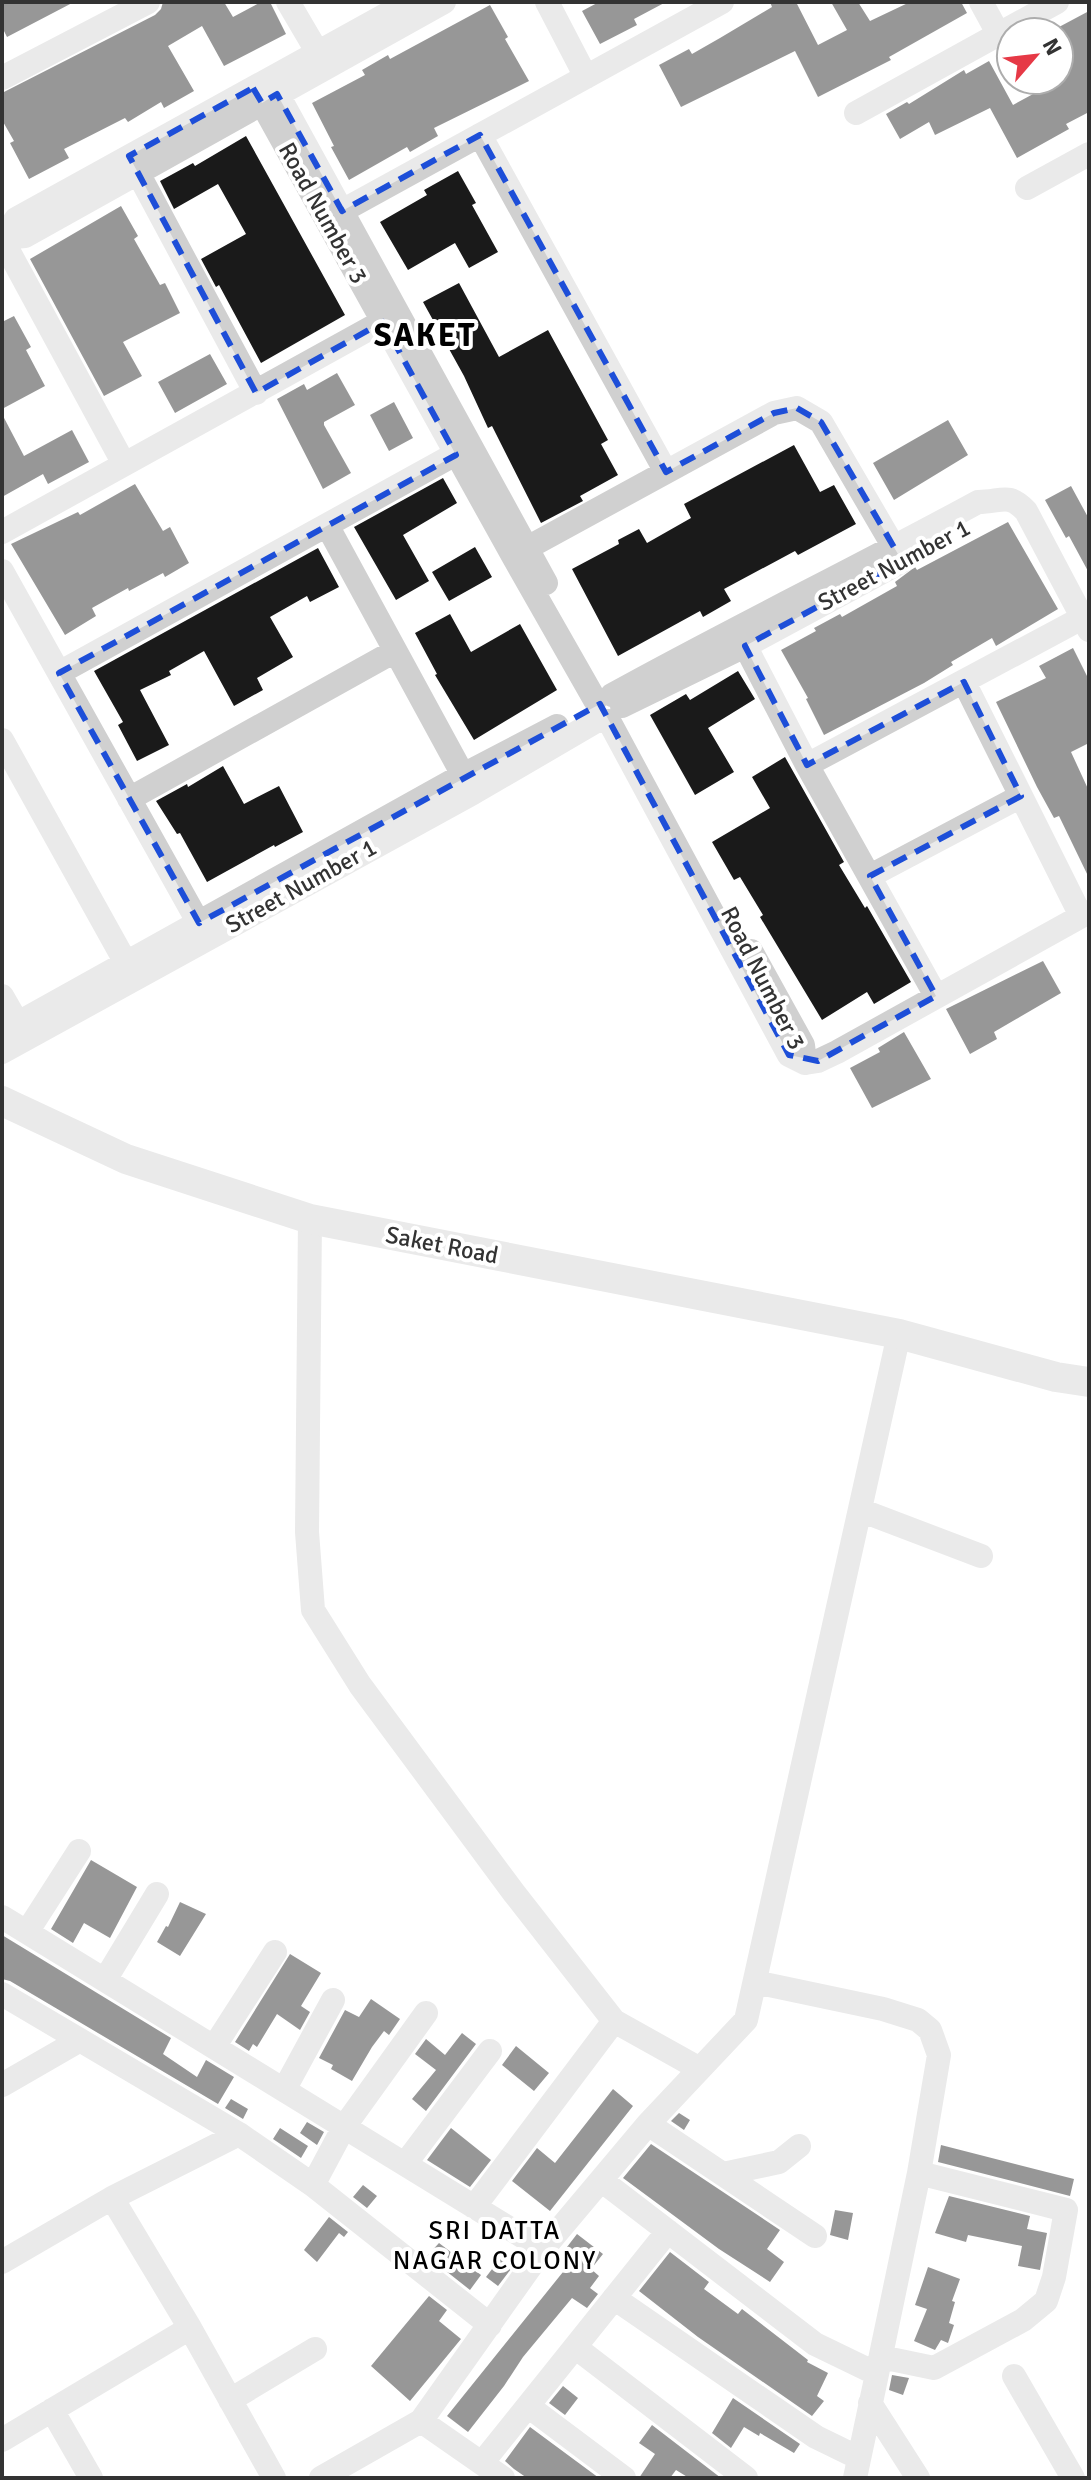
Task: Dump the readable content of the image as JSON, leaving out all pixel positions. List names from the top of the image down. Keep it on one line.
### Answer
{"streets":{"street":["Road Number 3","Street Number 1","Saket Road"]},"crossings":[["Road Number 3","Street Number 1"]],"districts":["SAKET","SRI DATTA NAGAR COLONY"],"north":"top right"}
